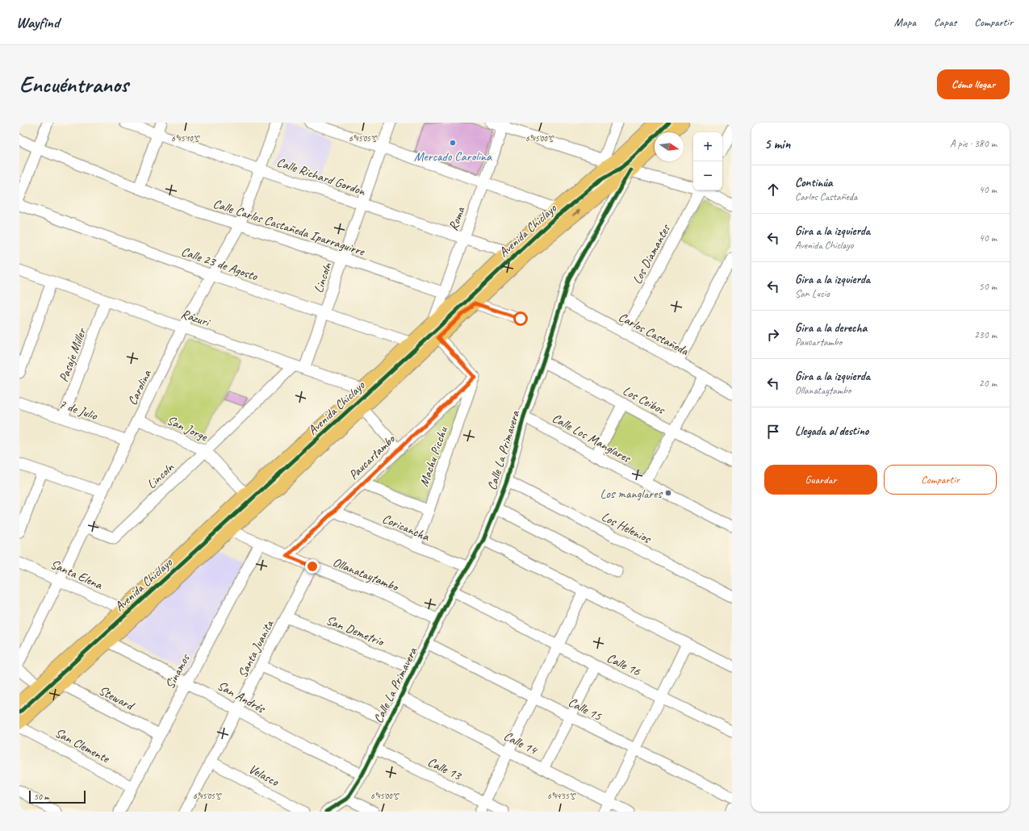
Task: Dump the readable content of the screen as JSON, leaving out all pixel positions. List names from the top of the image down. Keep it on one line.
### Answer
{"streets":{"main road":["Avenida Chiclayo"],"street":["Calle Richard Gordon","Roma","Calle Carlos Castañeda Iparraguirre","Los Diamantes","Calle 23 de Agosto","Lincoln","Rázuri","Carlos Castañeda","Pasaje Miller","Carolina","Los Ceibos","7 de Julio","San Jorge","Calle Los Manglares","Calle La Primavera","Paucartambo","Machu Picchu","Coricancha","Los Helenios","Santa Elena","Ollanataytambo","San Demetrio","Santa Juanita","Calle 16","Sinamos","San Andrés","Steward","Calle 15","Calle 14","San Clemente","Calle 13","Velasco"]},"crossings":[["Calle Richard Gordon","Roma"],["Calle Richard Gordon","Avenida Chiclayo"],["Calle Richard Gordon","Lincoln"],["Calle Richard Gordon","Carolina"],["Roma","Calle Carlos Castañeda Iparraguirre"],["Roma","Avenida Chiclayo"],["Calle Carlos Castañeda Iparraguirre","Lincoln"],["Calle Carlos Castañeda Iparraguirre","Carolina"],["Avenida Chiclayo","Calle 23 de Agosto"],["Avenida Chiclayo","Rázuri"],["Avenida Chiclayo","San Jorge"],["Avenida Chiclayo","Calle La Primavera"],["Avenida Chiclayo","Santa Elena"],["Avenida Chiclayo","Ollanataytambo"],["Avenida Chiclayo","San Andrés"],["Avenida Chiclayo","Steward"],["Los Diamantes","Carlos Castañeda"],["Calle 23 de Agosto","Lincoln"],["Calle 23 de Agosto","Carolina"],["Lincoln","Rázuri"],["Lincoln","Carolina"],["Lincoln","San Jorge"],["Rázuri","Pasaje Miller"],["Rázuri","Carolina"],["Carlos Castañeda","Calle La Primavera"],["Pasaje Miller","7 de Julio"],["Carolina","7 de Julio"],["Carolina","San Jorge"],["Carolina","Santa Elena"],["Los Ceibos","Calle La Primavera"],["Calle Los Manglares","Calle La Primavera"],["Calle La Primavera","Coricancha"],["Calle La Primavera","Los Helenios"],["Calle La Primavera","Ollanataytambo"],["Calle La Primavera","San Demetrio"],["Calle La Primavera","Calle 16"],["Calle La Primavera","San Andrés"],["Calle La Primavera","Calle 15"],["Calle La Primavera","Calle 14"],["Calle La Primavera","Calle 13"],["Paucartambo","Machu Picchu"],["Paucartambo","Coricancha"],["Paucartambo","Ollanataytambo"],["Machu Picchu","Coricancha"],["Ollanataytambo","Santa Juanita"],["Ollanataytambo","Sinamos"],["San Demetrio","Santa Juanita"],["Santa Juanita","San Andrés"],["Santa Juanita","Velasco"],["Sinamos","San Andrés"],["Sinamos","Steward"],["Sinamos","San Clemente"]],"places":["Mercado Carolina","Los manglares"],"scale_bar":"50 m","north":"right","page":{"header":"Wayfind","nav":["Mapa","Capas","Compartir"],"buttons":["Cómo llegar",["Guardar","Compartir"]],"title":"Encuéntranos","heading":["5 min","A pie · 380 m"],"map_buttons":["+","−"],"list":[["Continúa","Carlos Castañeda","40 m"],["Gira a la izquierda","Avenida Chiclayo","40 m"],["Gira a la izquierda","San Lucio","50 m"],["Gira a la derecha","Paucartambo","230 m"],["Gira a la izquierda","Ollanataytambo","20 m"],"Llegada al destino"],"scale":"50 m"},"coordinates":["6°45'10\"S","6°45'05\"S","6°45'00\"S","6°44'55\"S"]}
